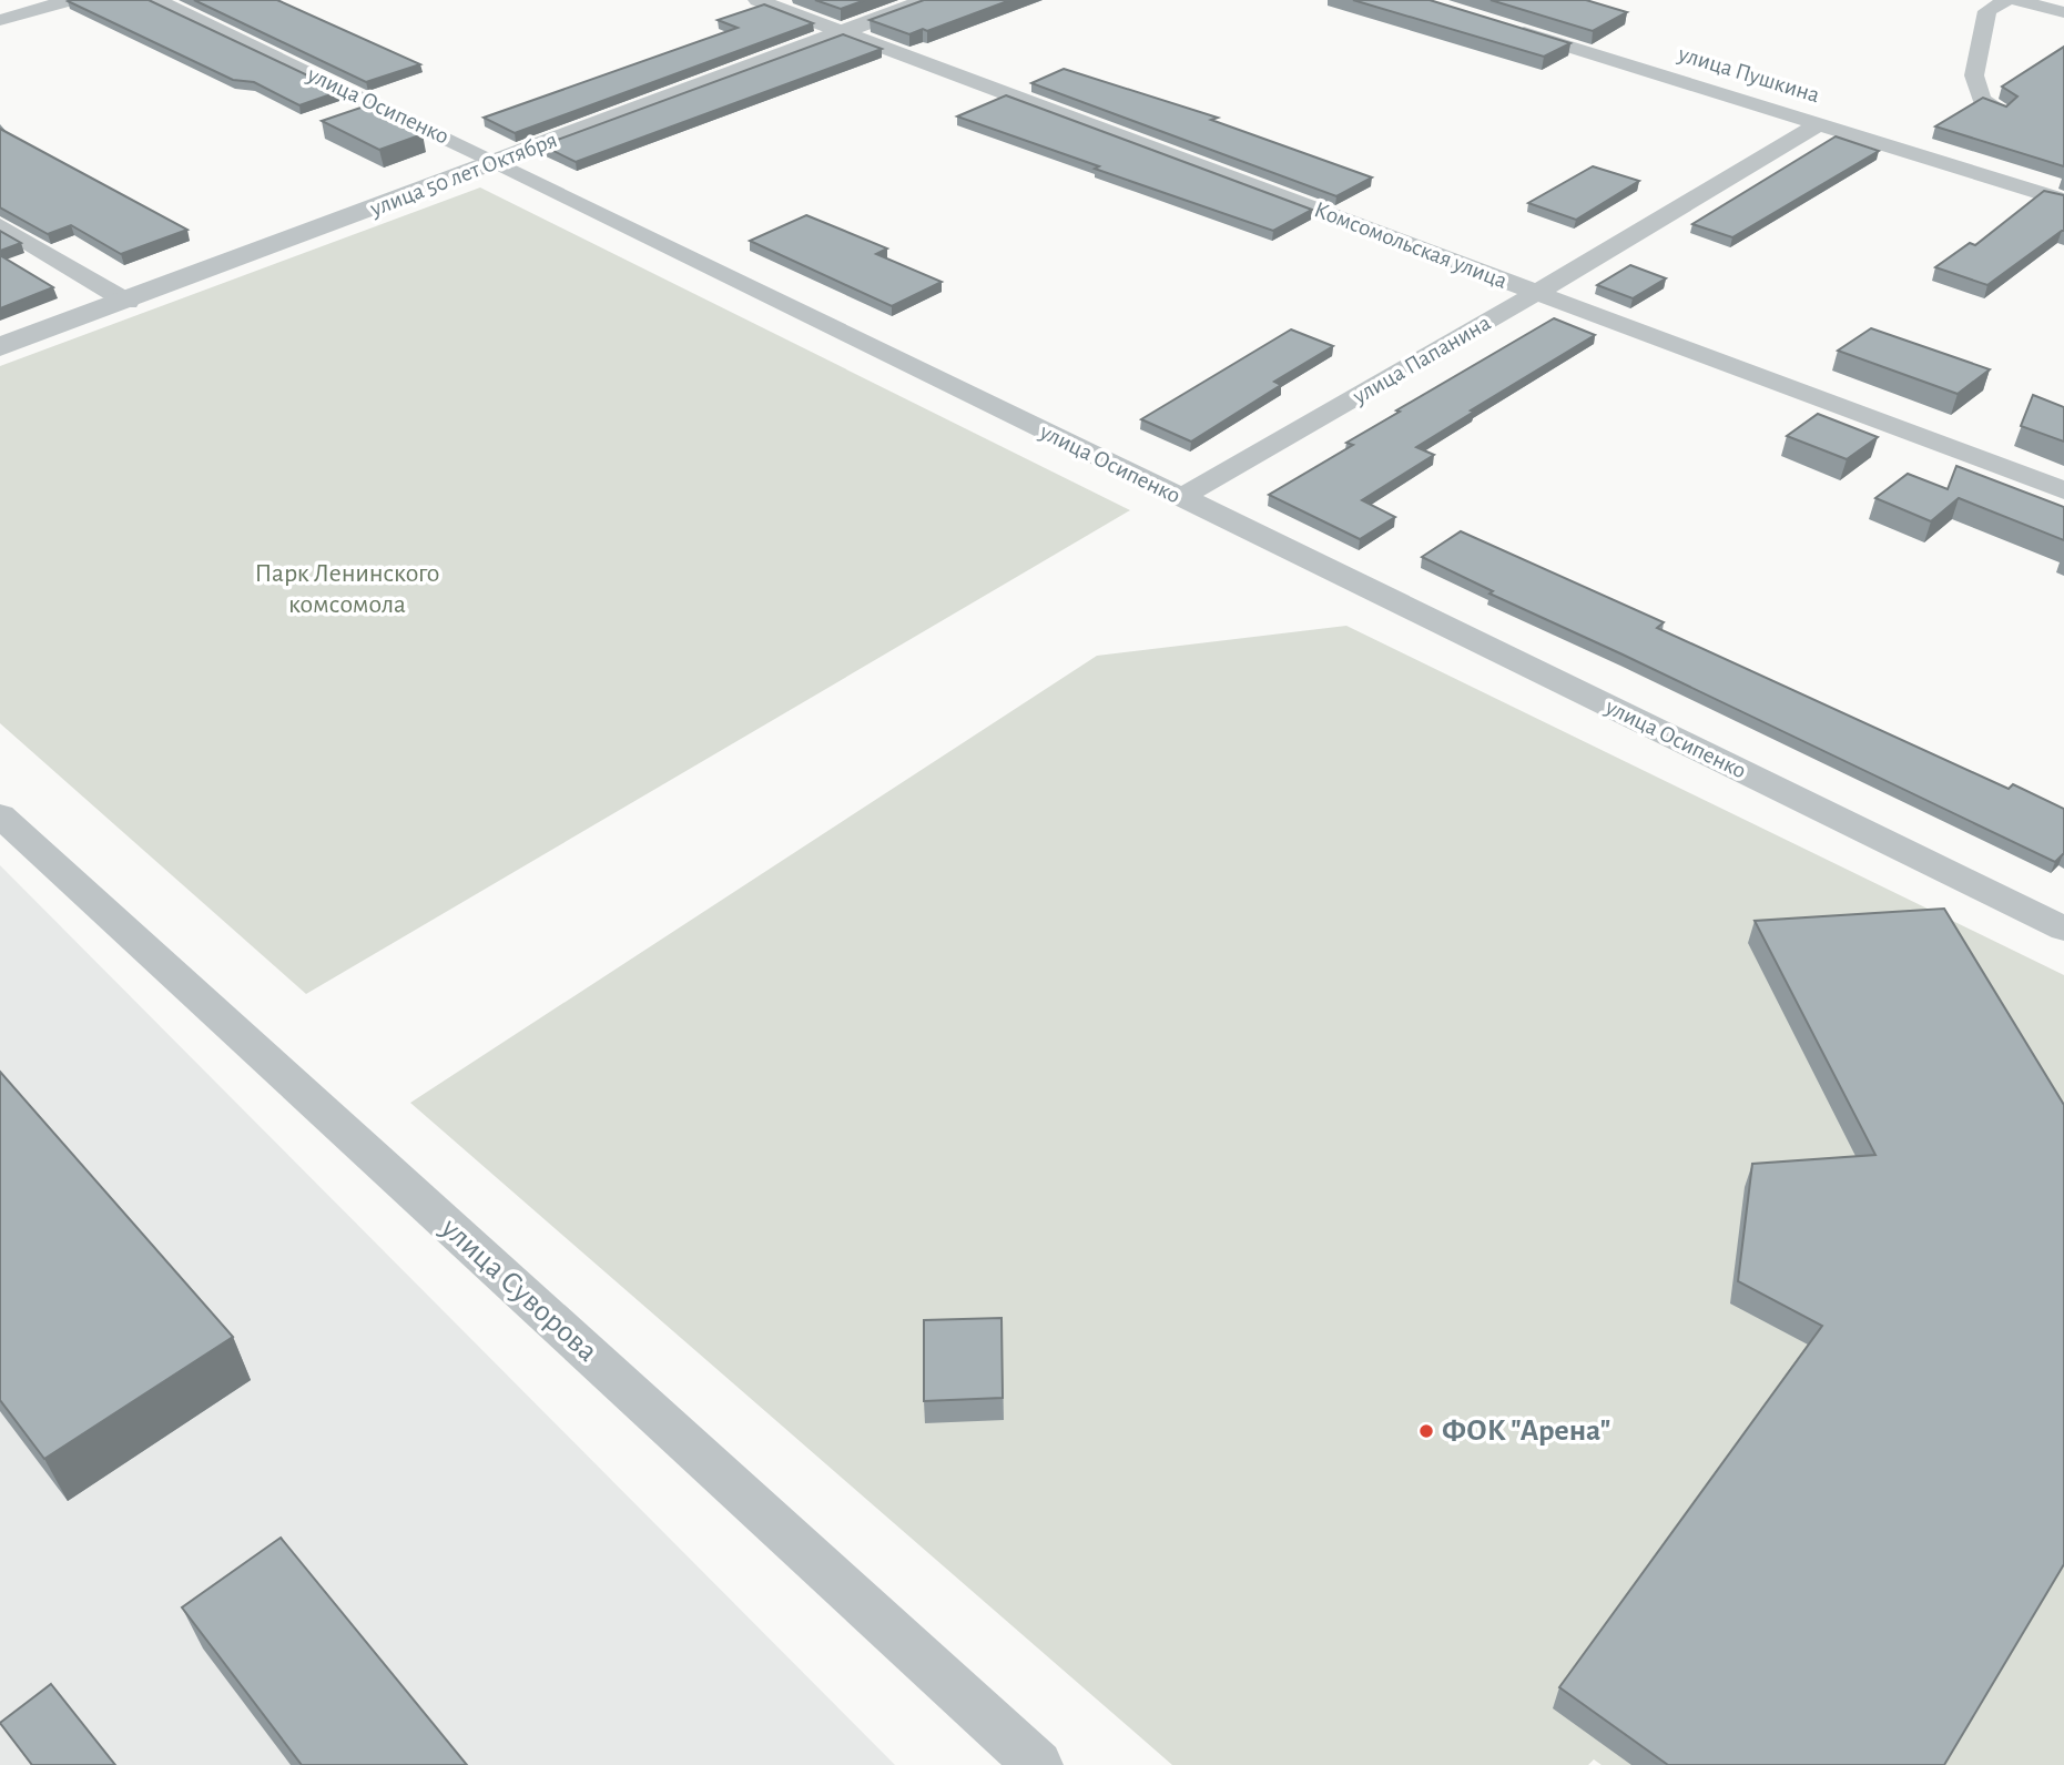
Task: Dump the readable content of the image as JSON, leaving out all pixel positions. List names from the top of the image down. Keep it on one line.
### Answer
{"streets":{"street":["улица Пушкина","улица Осипенко","улица 50 лет Октября","Комсомольская улица","улица Папанина","улица Суворова"]},"crossings":[["улица Пушкина","улица Папанина"],["улица Осипенко","улица 50 лет Октября"],["улица Осипенко","улица Папанина"],["улица 50 лет Октября","Комсомольская улица"],["Комсомольская улица","улица Папанина"]],"parks":["Парк Ленинского комсомола"],"places":["ФОК \"Арена\""]}
